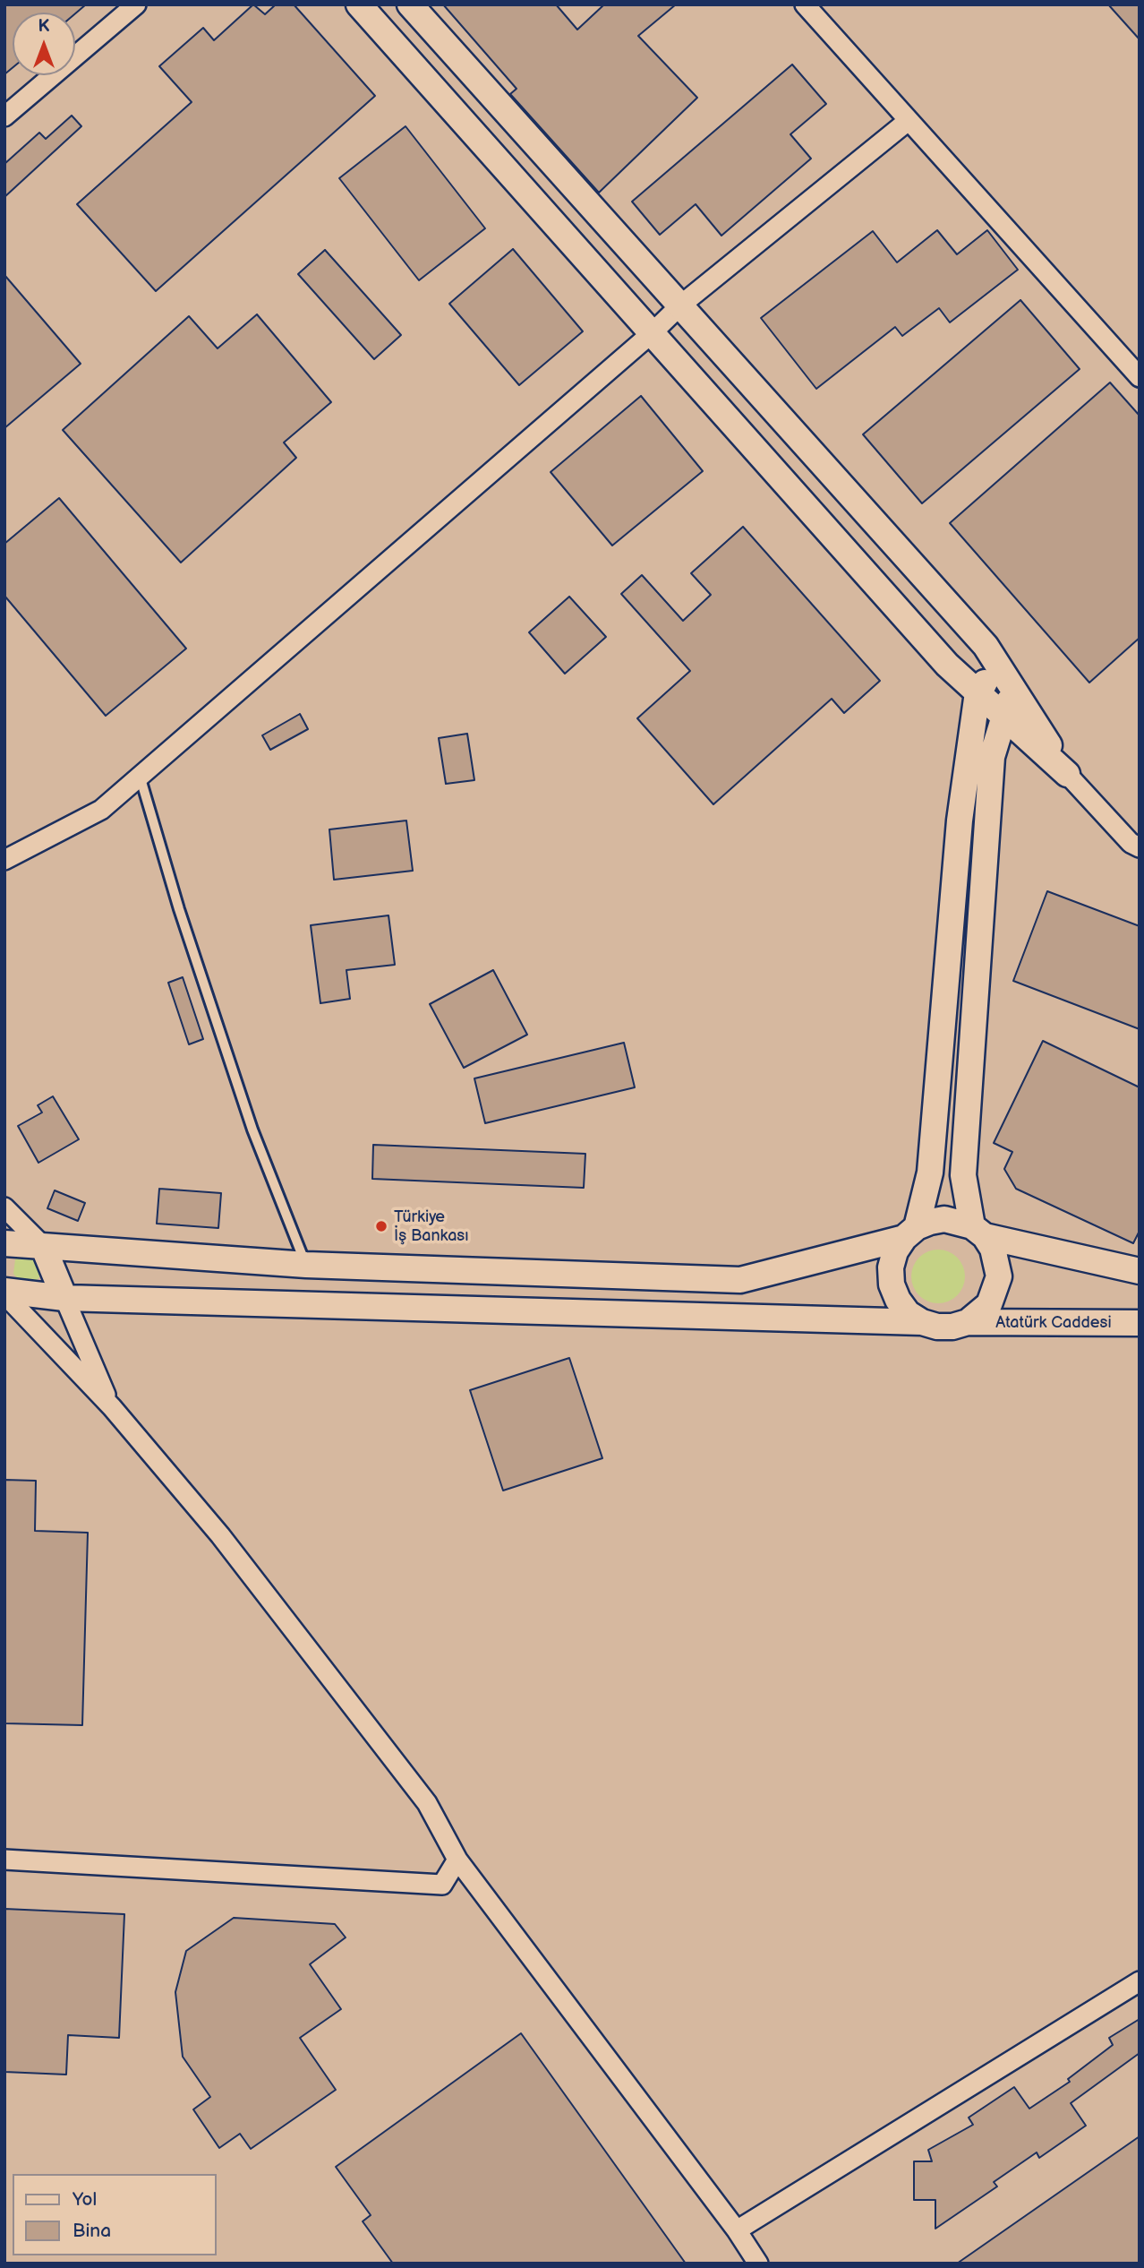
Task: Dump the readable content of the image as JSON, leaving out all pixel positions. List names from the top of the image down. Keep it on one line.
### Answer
{"streets":{"street":["Atatürk Caddesi"]},"places":["Türkiye İş Bankası"],"legend":["Yol","Bina"],"north":"top"}
